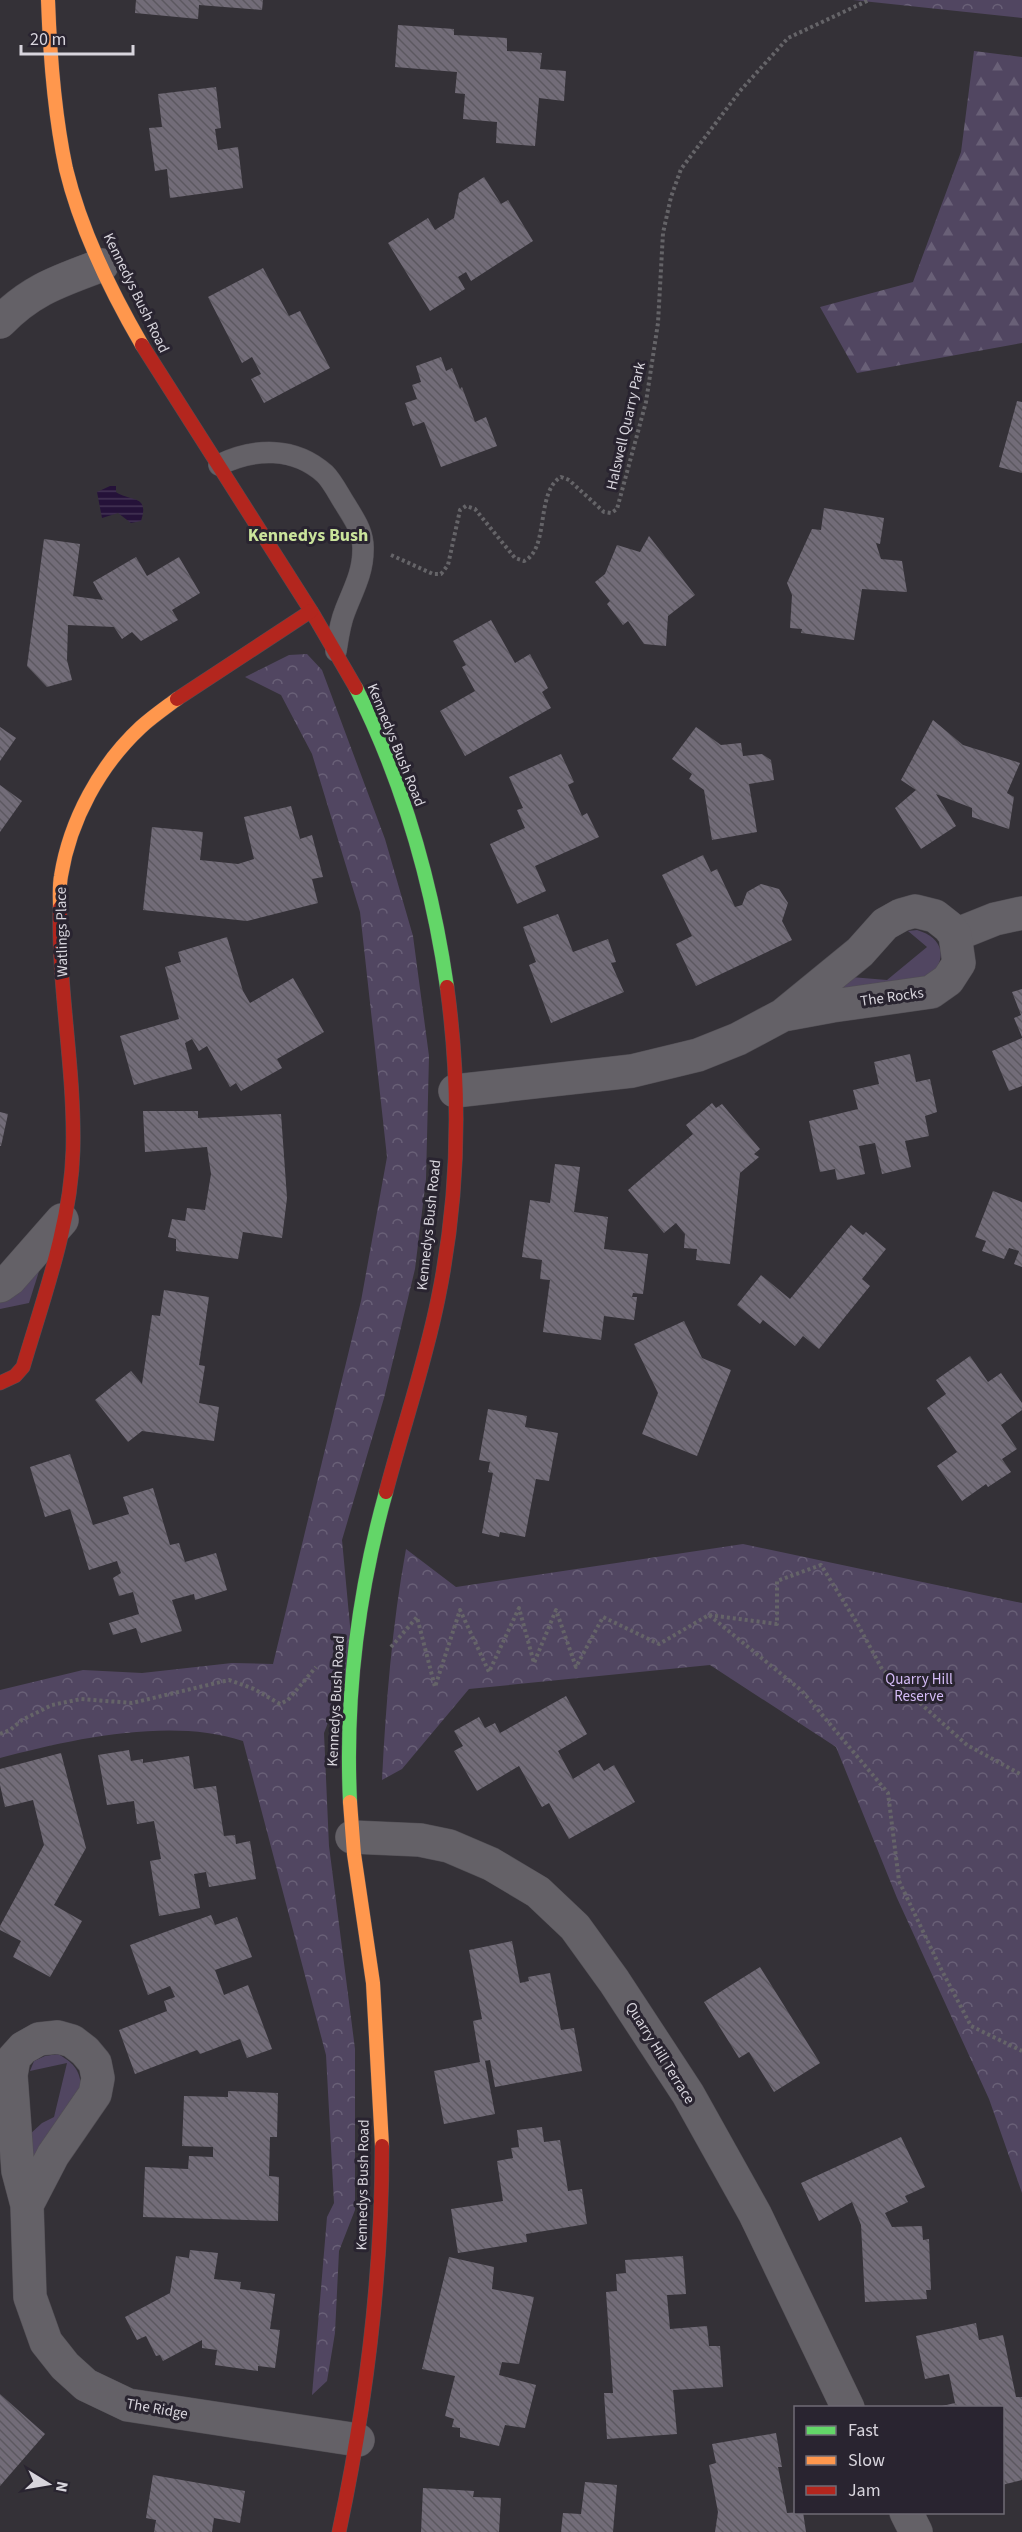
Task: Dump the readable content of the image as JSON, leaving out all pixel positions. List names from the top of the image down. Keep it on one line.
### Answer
{"streets":{"street":["Kennedys Bush Road","Watlings Place","The Rocks","Quarry Hill Terrace","The Ridge"],"path":["Halswell Quarry Park"]},"crossings":[["Kennedys Bush Road","Watlings Place"],["Kennedys Bush Road","The Rocks"],["Kennedys Bush Road","Quarry Hill Terrace"],["Kennedys Bush Road","The Ridge"]],"districts":["Kennedys Bush"],"parks":["Quarry Hill Reserve"],"legend":["Fast","Slow","Jam"],"scale_bar":"20 m","north":"right"}
